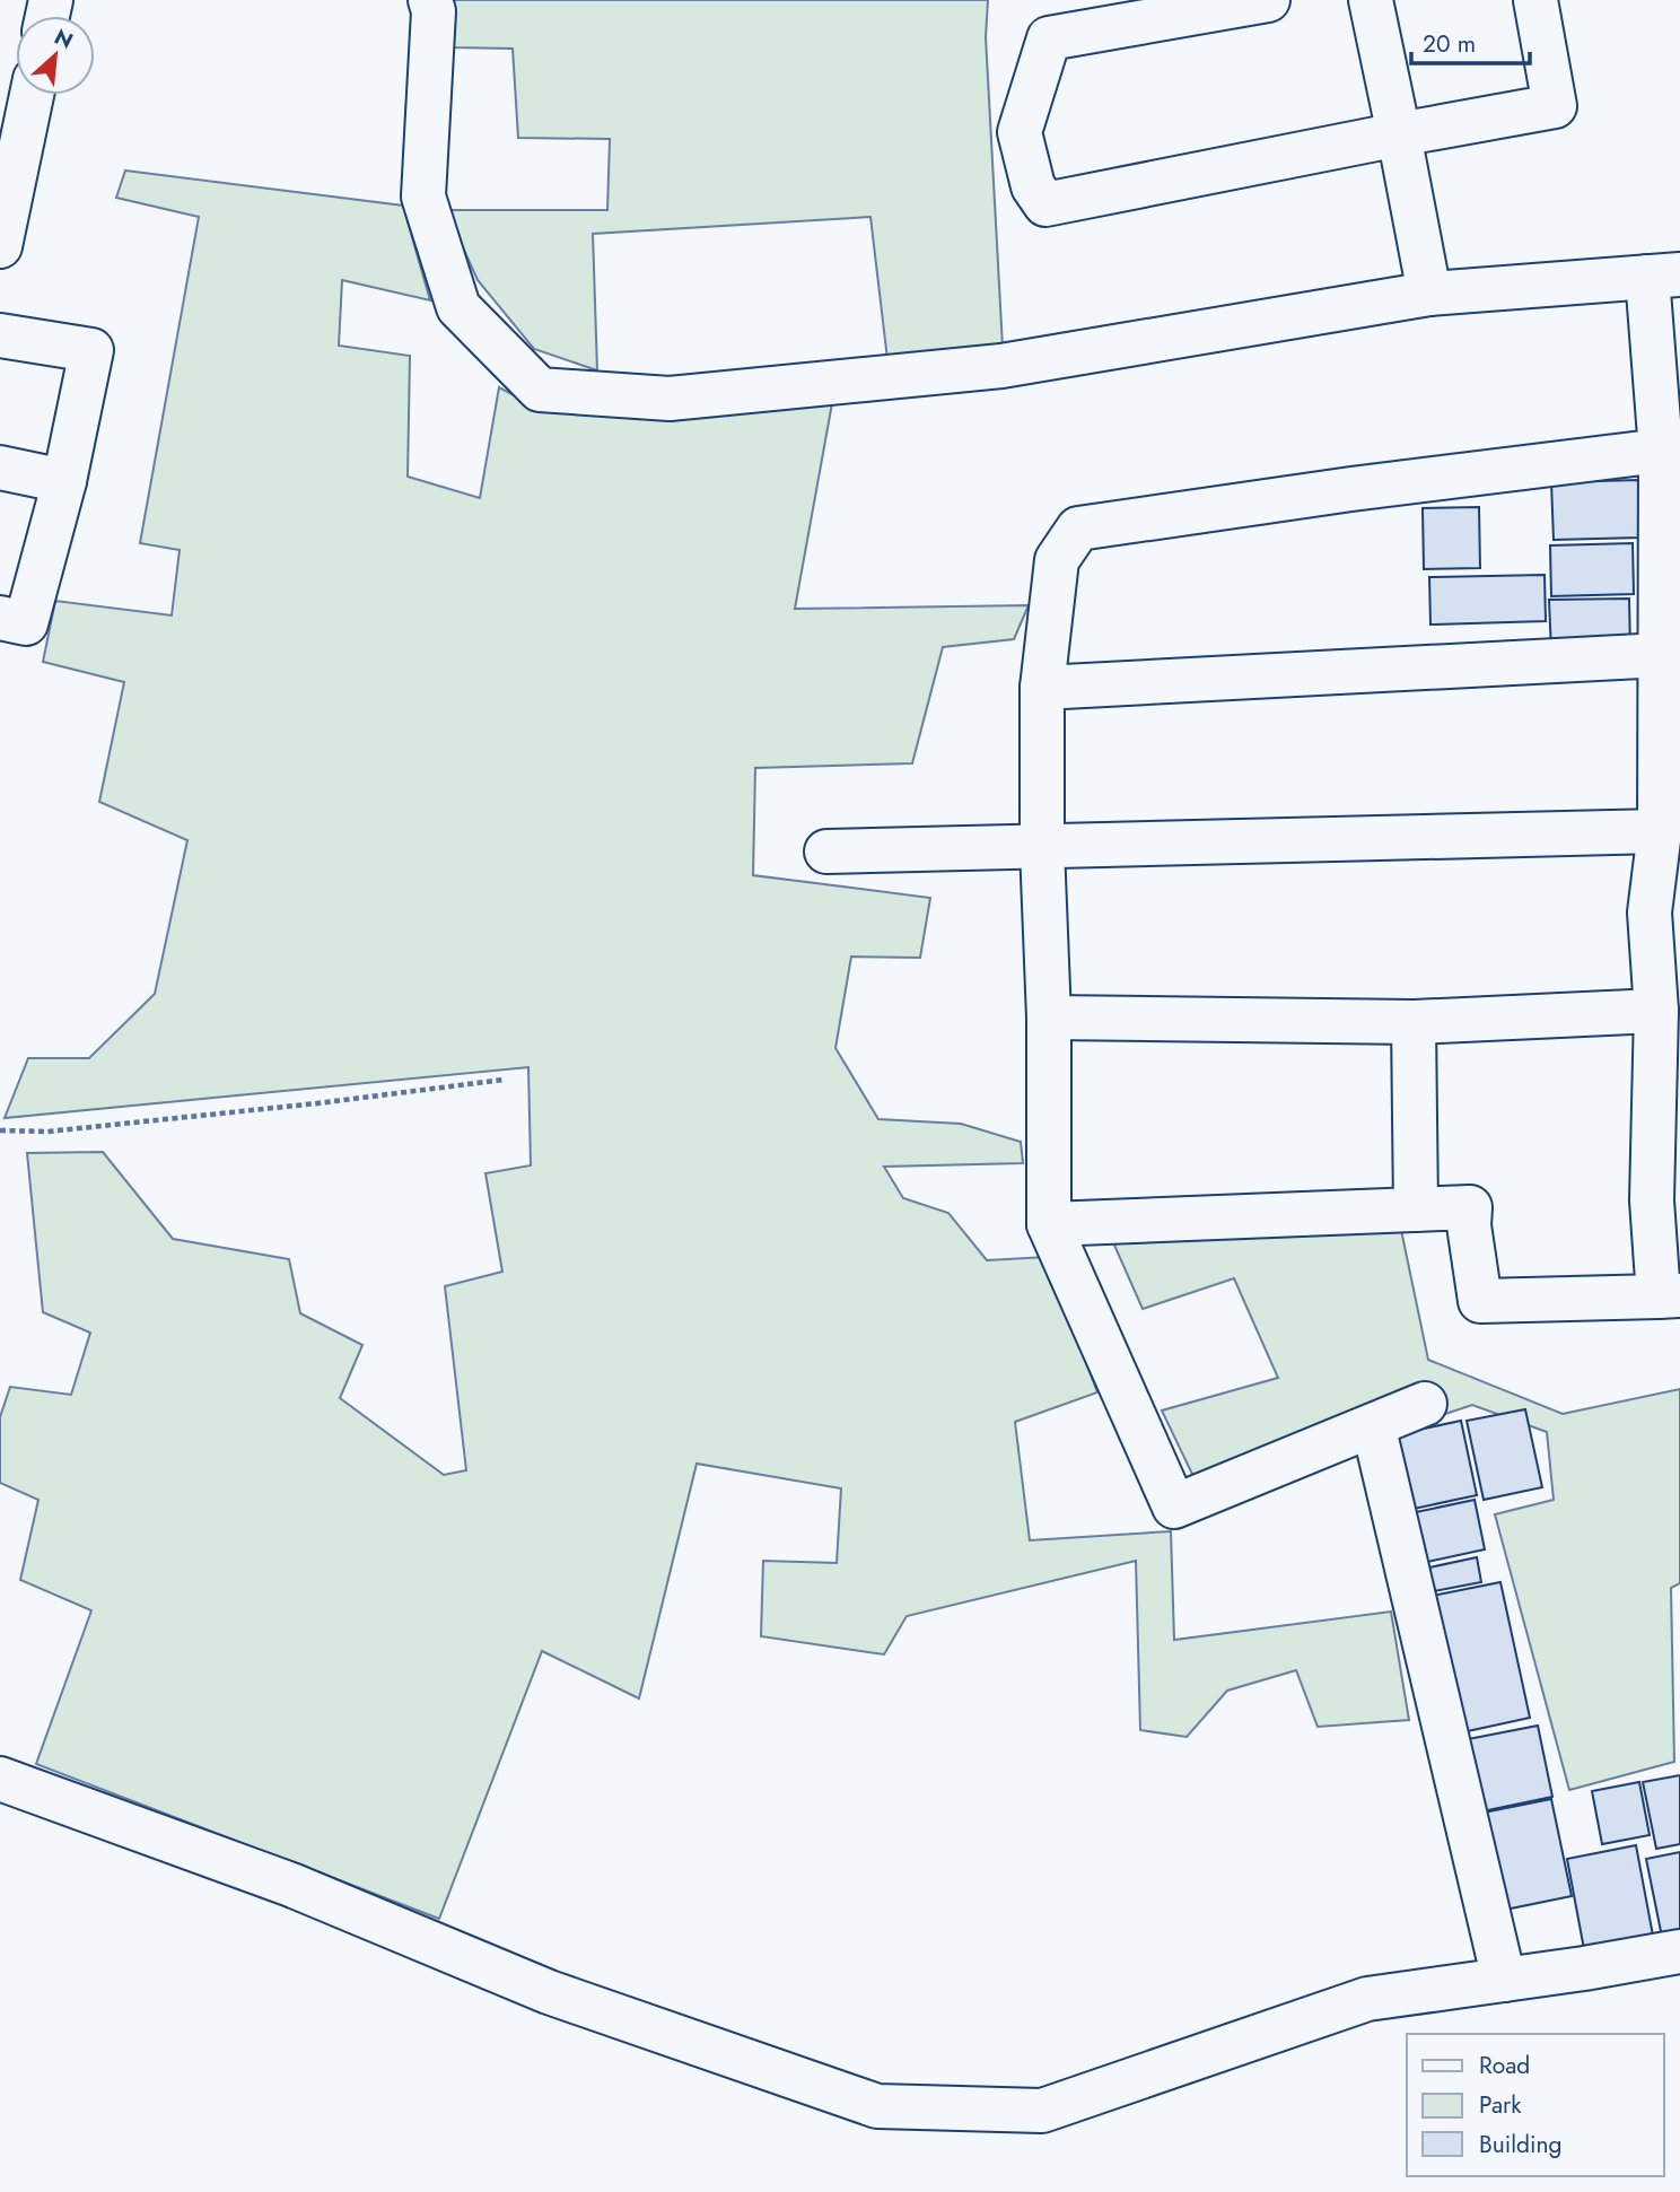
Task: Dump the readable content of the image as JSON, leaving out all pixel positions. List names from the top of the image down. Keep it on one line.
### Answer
{"legend":["Road","Park","Building"],"scale_bar":"20 m","north":"top right"}
